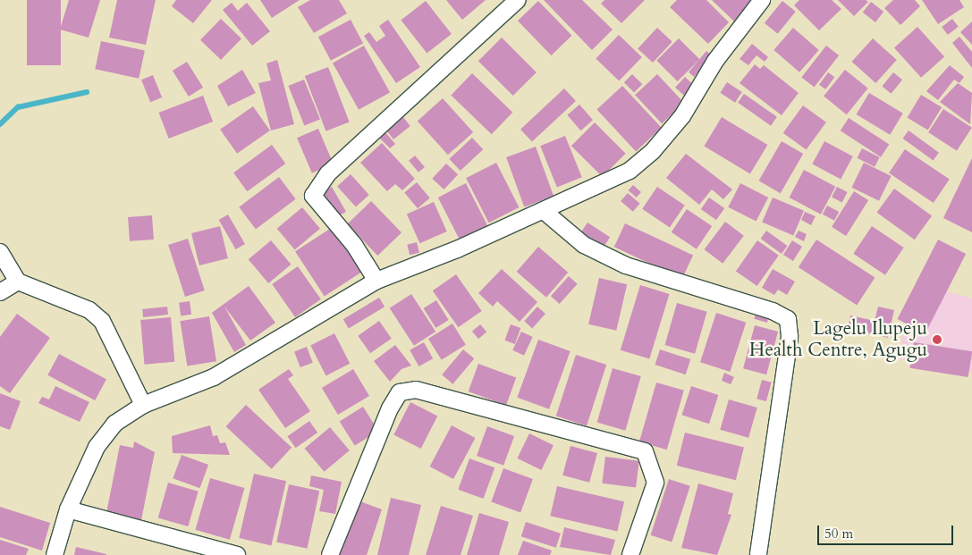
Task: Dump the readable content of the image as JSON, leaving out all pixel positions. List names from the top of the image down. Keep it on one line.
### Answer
{"places":["Lagelu Ilupeju Health Centre, Agugu"],"scale_bar":"50 m"}
